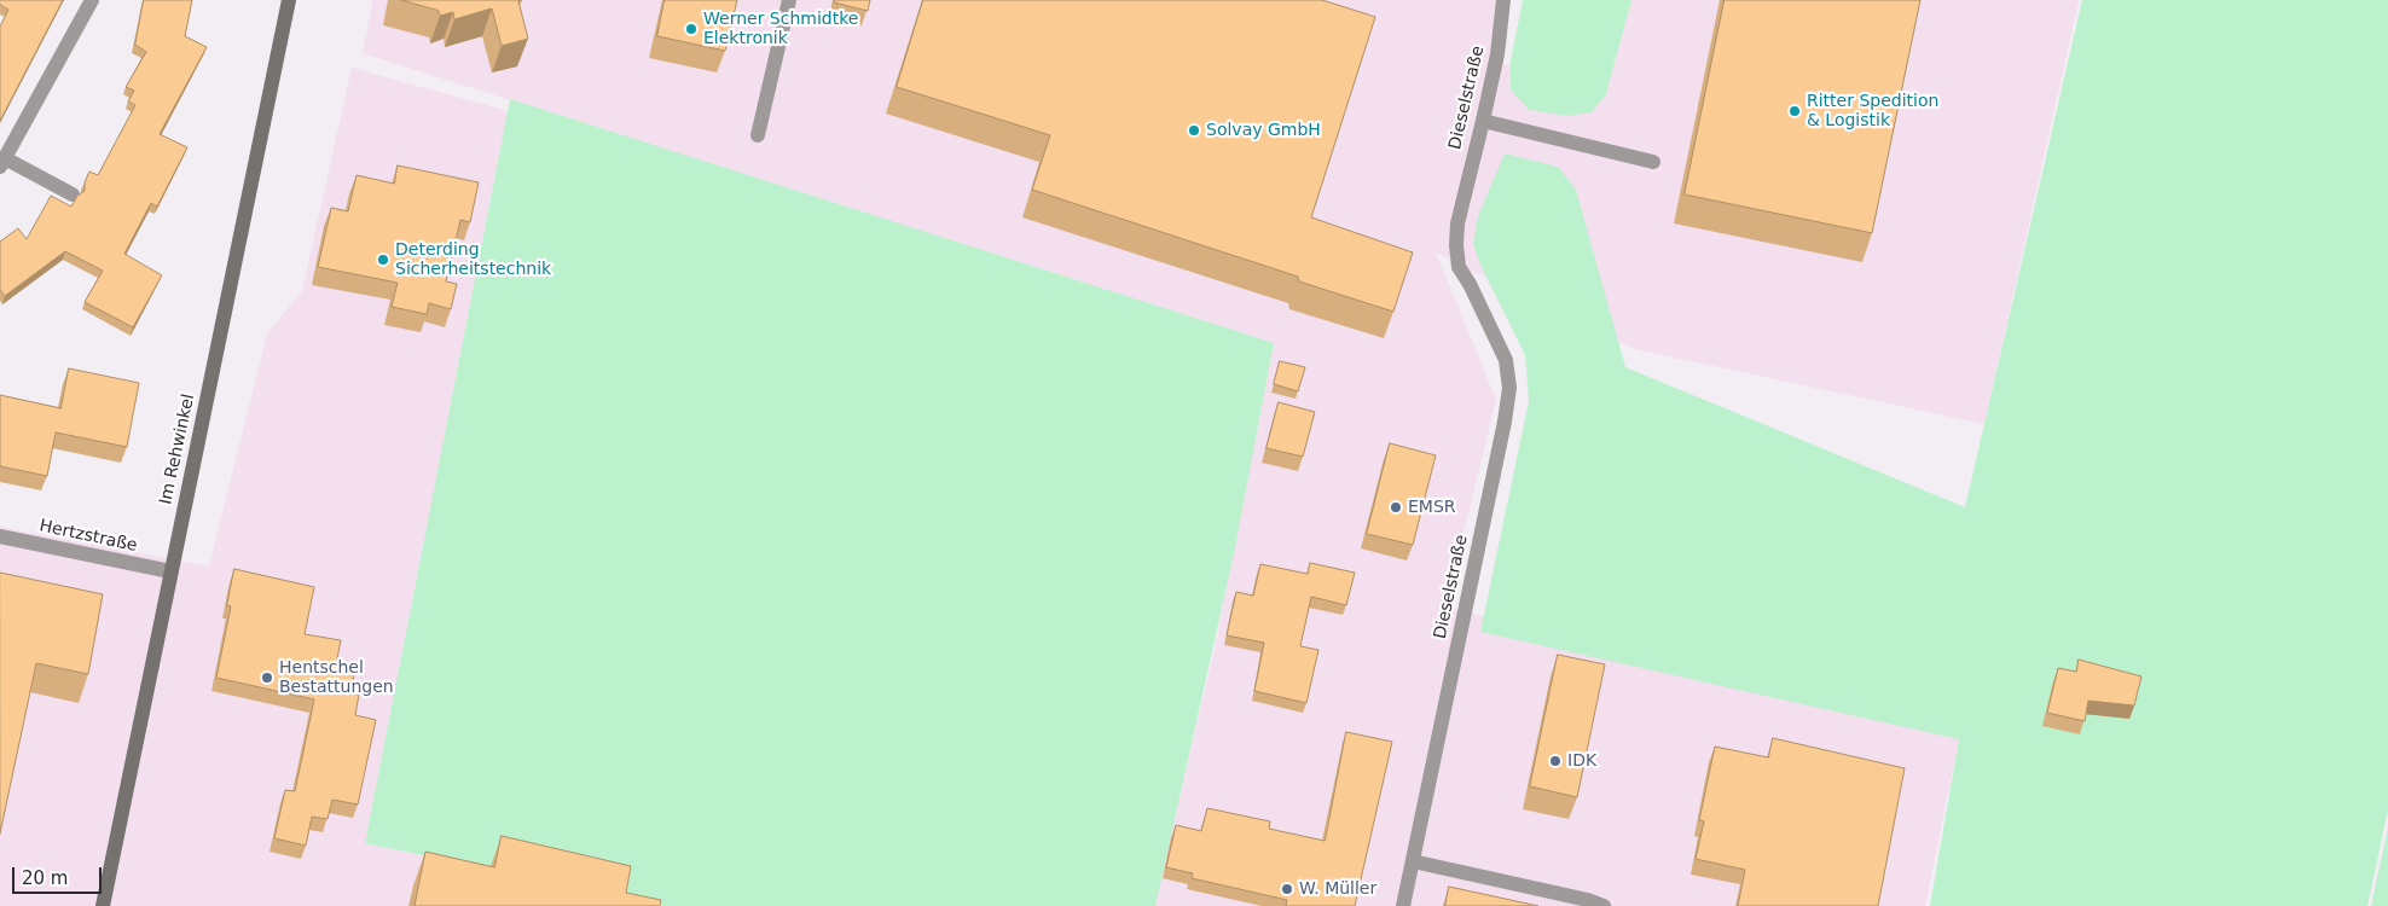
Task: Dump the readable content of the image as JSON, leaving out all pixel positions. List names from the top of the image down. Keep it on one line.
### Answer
{"streets":{"street":["Dieselstraße","Im Rehwinkel","Hertzstraße"]},"crossings":[["Im Rehwinkel","Hertzstraße"]],"places":["Werner Schmidtke Elektronik","Ritter Spedition & Logistik","Solvay GmbH","Deterding Sicherheitstechnik","EMSR","Hentschel Bestattungen","IDK","W. Müller"],"scale_bar":"20 m"}
